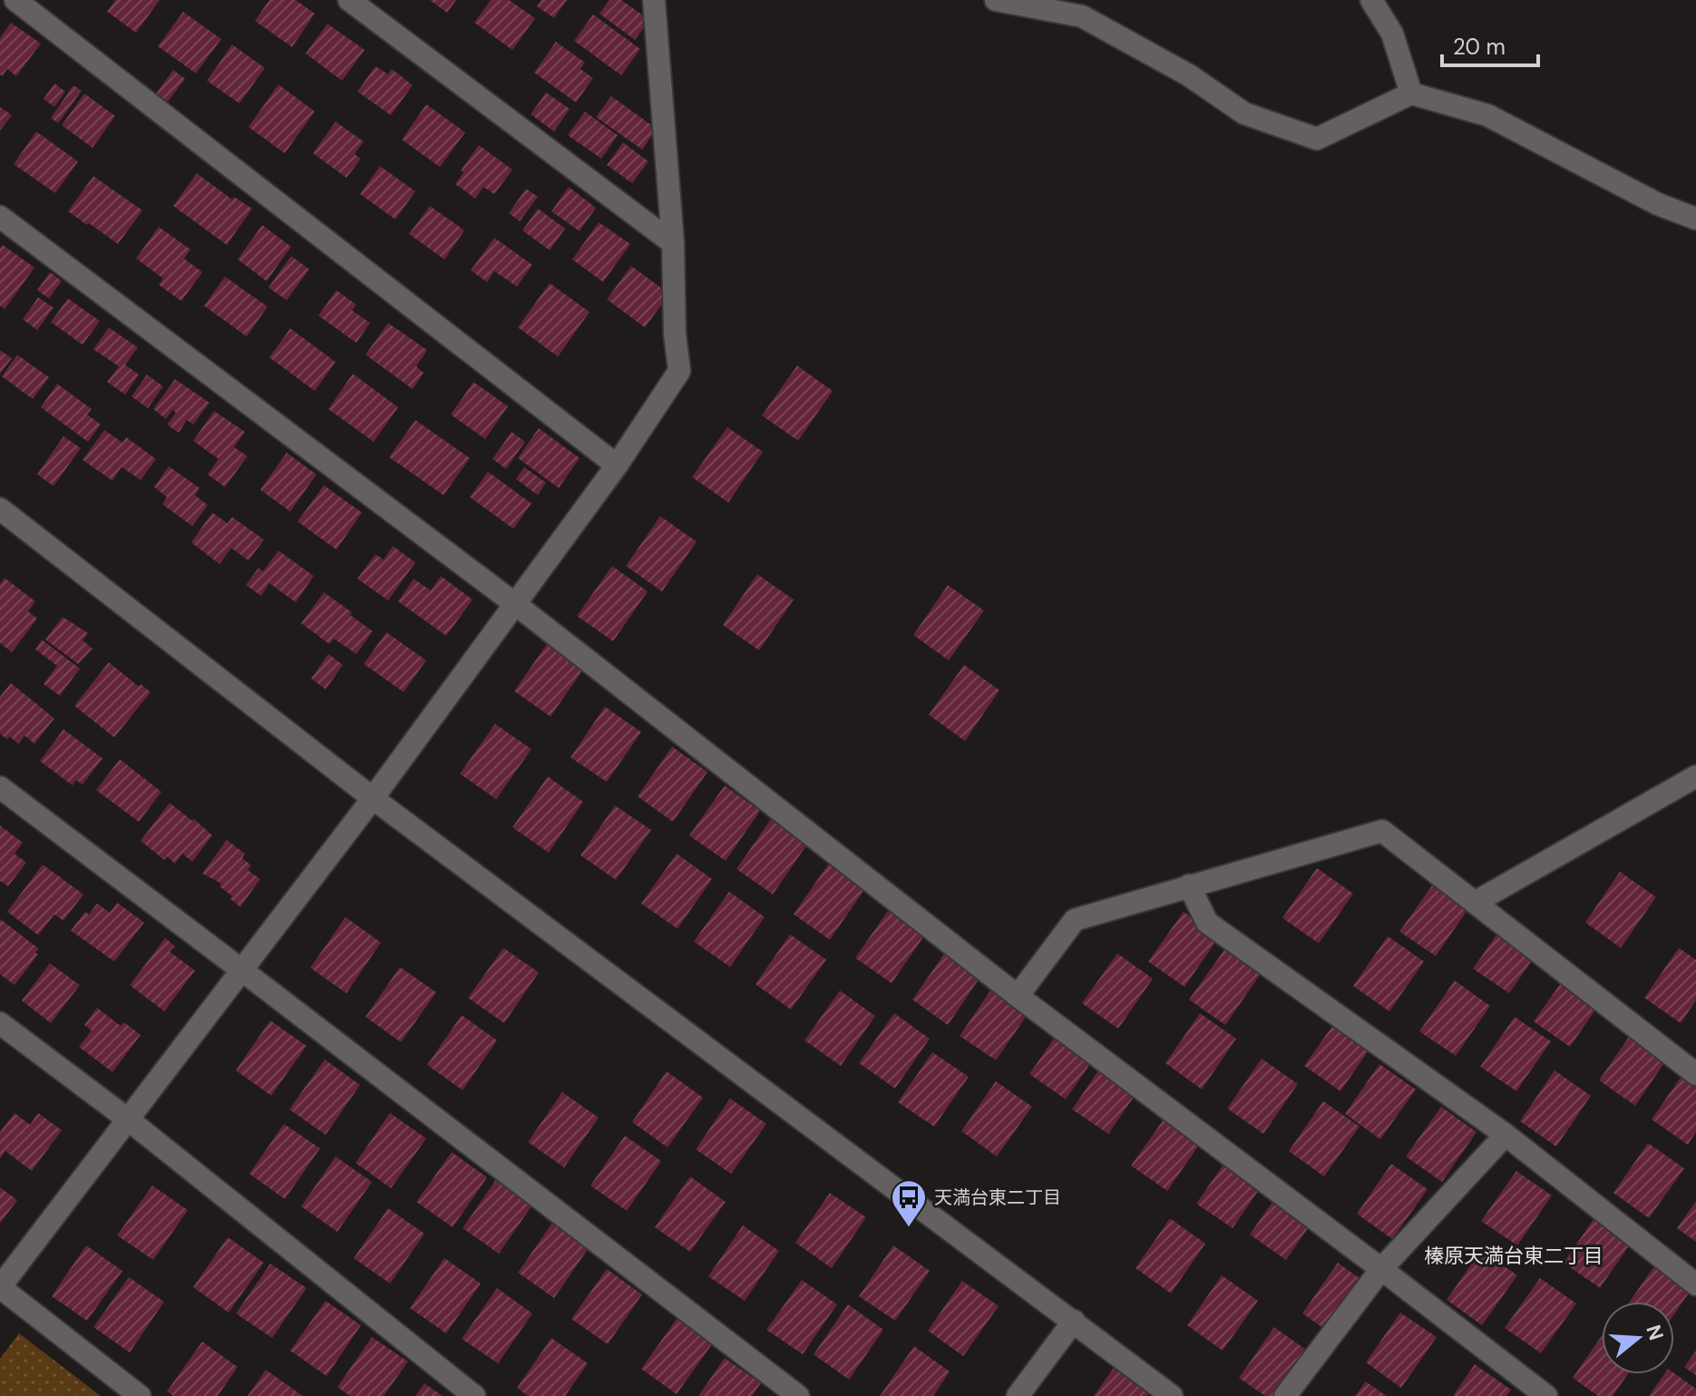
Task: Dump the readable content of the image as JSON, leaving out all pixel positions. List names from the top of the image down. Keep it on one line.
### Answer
{"districts":["榛原天満台東二丁目"],"places":{"bus stop":["天満台東二丁目"]},"scale_bar":"20 m","north":"right"}
